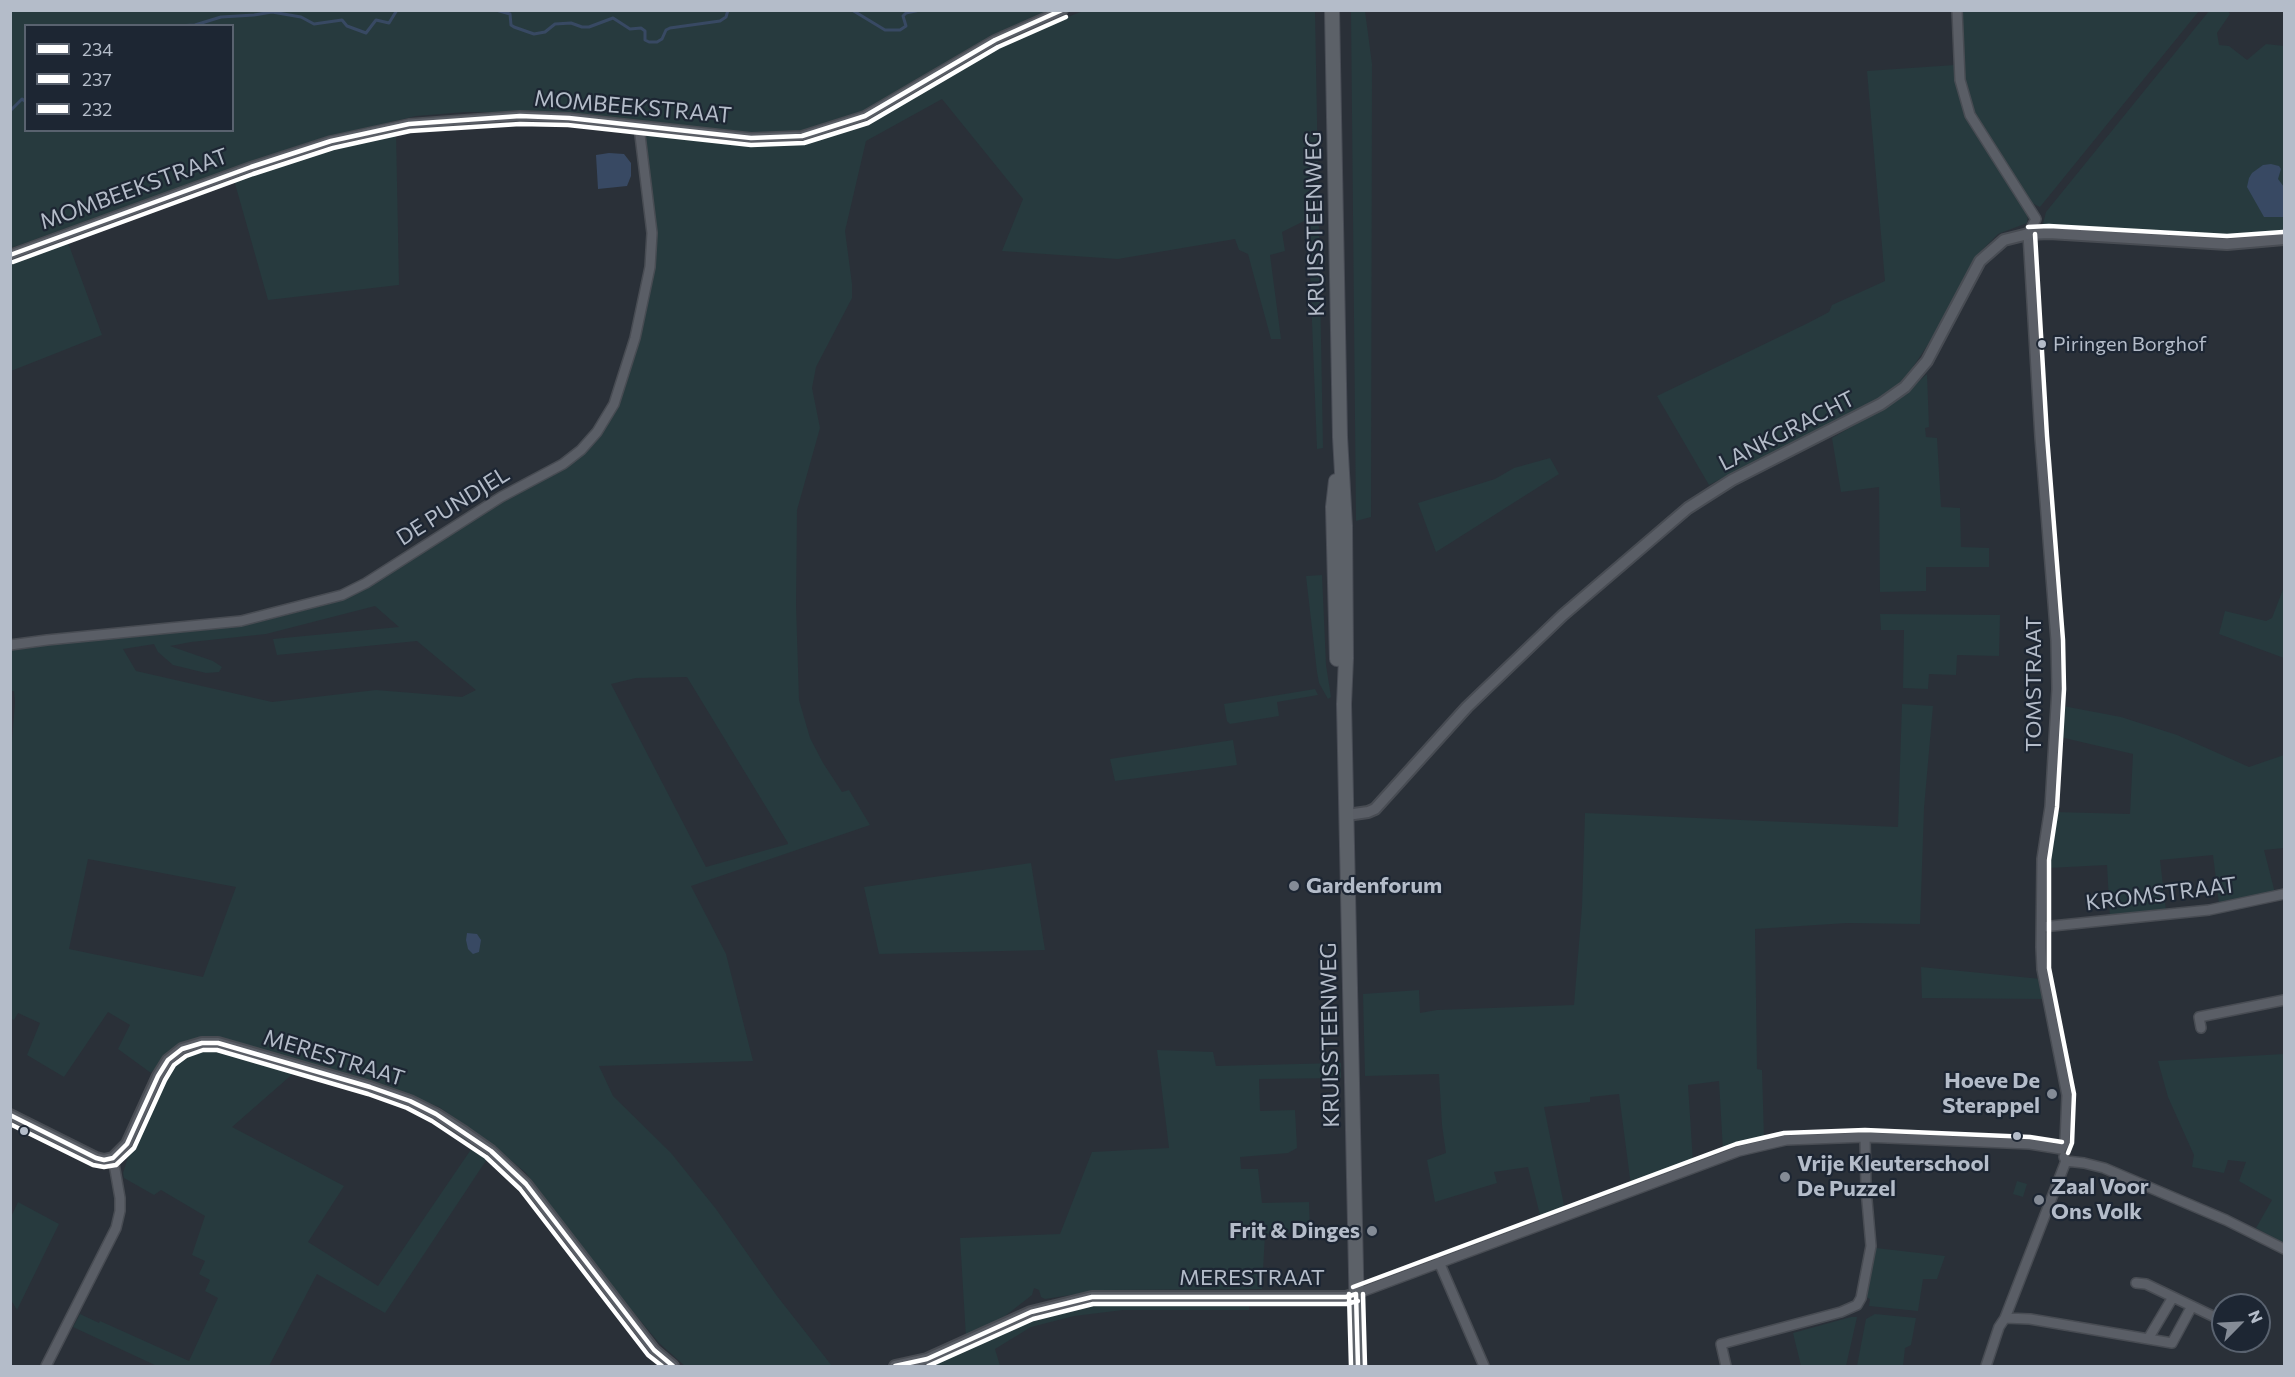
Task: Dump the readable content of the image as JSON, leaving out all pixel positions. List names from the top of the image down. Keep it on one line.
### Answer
{"streets":{"main road":["KRUISSTEENWEG"],"street":["MOMBEEKSTRAAT","LANKGRACHT","DE PUNDJEL","TOMSTRAAT","KROMSTRAAT","MERESTRAAT"]},"crossings":[["MOMBEEKSTRAAT","DE PUNDJEL"],["KRUISSTEENWEG","LANKGRACHT"],["KRUISSTEENWEG","MERESTRAAT"],["LANKGRACHT","TOMSTRAAT"],["TOMSTRAAT","KROMSTRAAT"],["TOMSTRAAT","MERESTRAAT"]],"places":["Piringen Borghof","Gardenforum","Hoeve De Sterappel","Vrije Kleuterschool De Puzzel","Zaal Voor Ons Volk","Frit & Dinges"],"lines":["transit line 234","transit line 237","transit line 232"],"legend":["234","237","232"],"north":"top right"}
